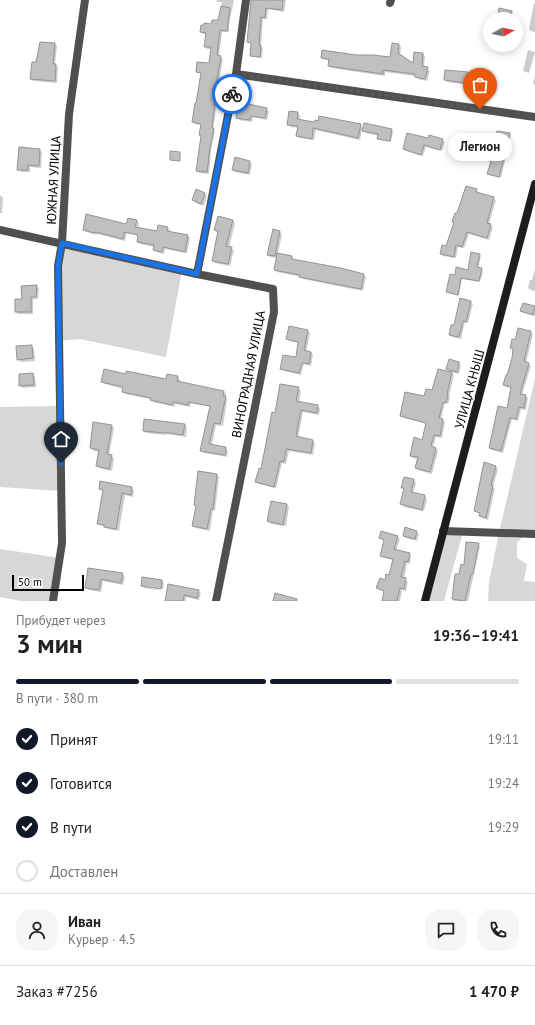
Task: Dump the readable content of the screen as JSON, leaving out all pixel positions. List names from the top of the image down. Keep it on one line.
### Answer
{"streets":{"street":["ЮЖНАЯ УЛИЦА","ВИНОГРАДНАЯ УЛИЦА","УЛИЦА КНЫШ"]},"places":["Легион"],"scale_bar":"50 m","north":"right","page":{"bubble":"Легион","scale":"50 m","heading":["3 мин","Прибудет через","19:36–19:41"],"panel":["Иван","Курьер · 4.5","Заказ #7256","1 470 ₽"],"bar":"В пути · 380 m","list":[["Принят","19:11"],["Готовится","19:24"],["В пути","19:29"],"Доставлен"]}}
